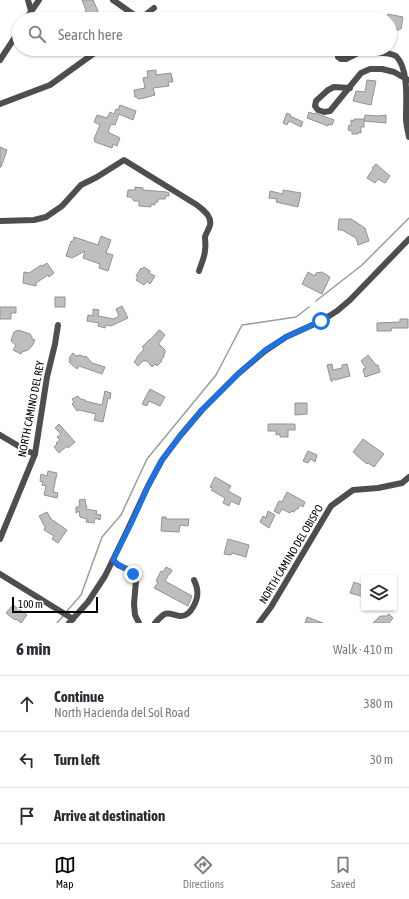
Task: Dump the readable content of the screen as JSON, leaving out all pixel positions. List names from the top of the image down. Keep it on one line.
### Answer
{"streets":{"street":["NORTH CAMINO DEL REY","NORTH CAMINO DEL OBISPO"]},"scale_bar":"100 m","page":{"search":"Search here","scale":"100 m","heading":["6 min","Walk · 410 m"],"list":[["Continue","North Hacienda del Sol Road","380 m"],["Turn left","30 m"],"Arrive at destination"],"nav":["Map","Directions","Saved"]}}
